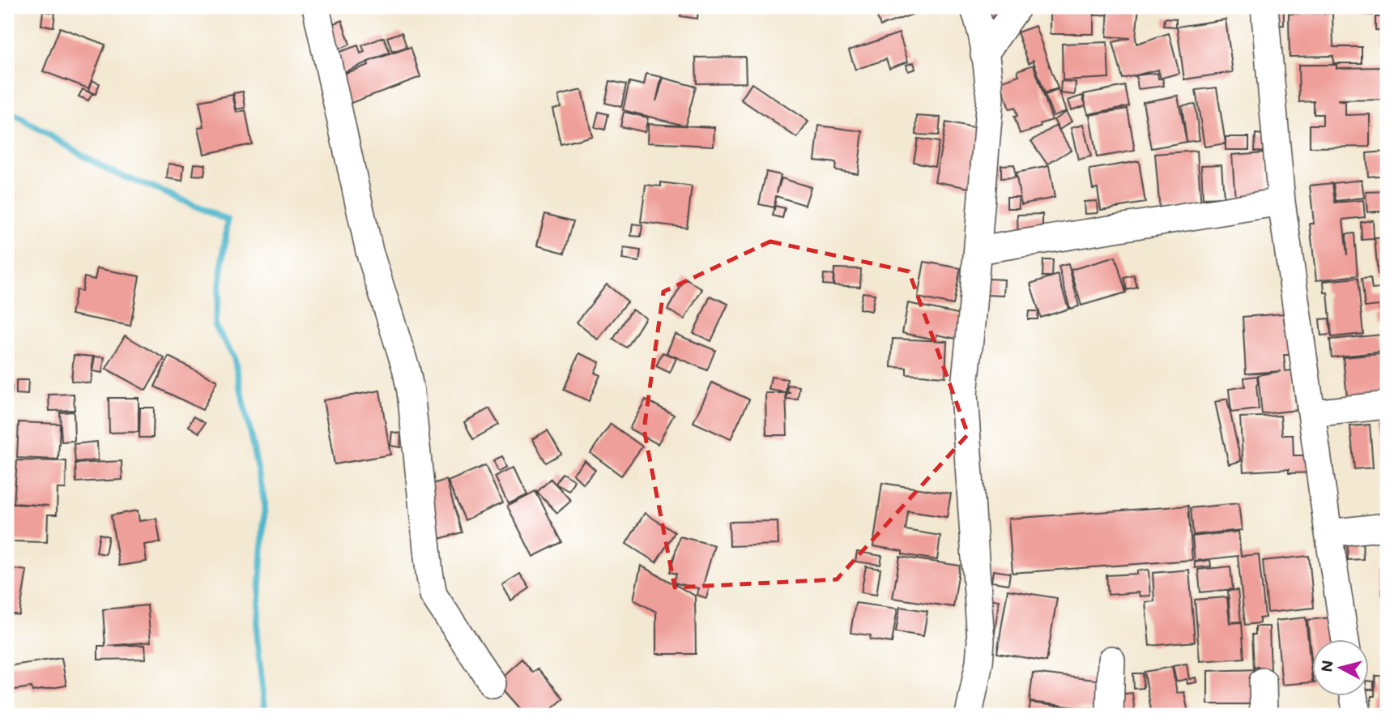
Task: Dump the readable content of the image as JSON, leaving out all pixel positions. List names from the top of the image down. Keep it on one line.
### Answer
{"north":"left"}
